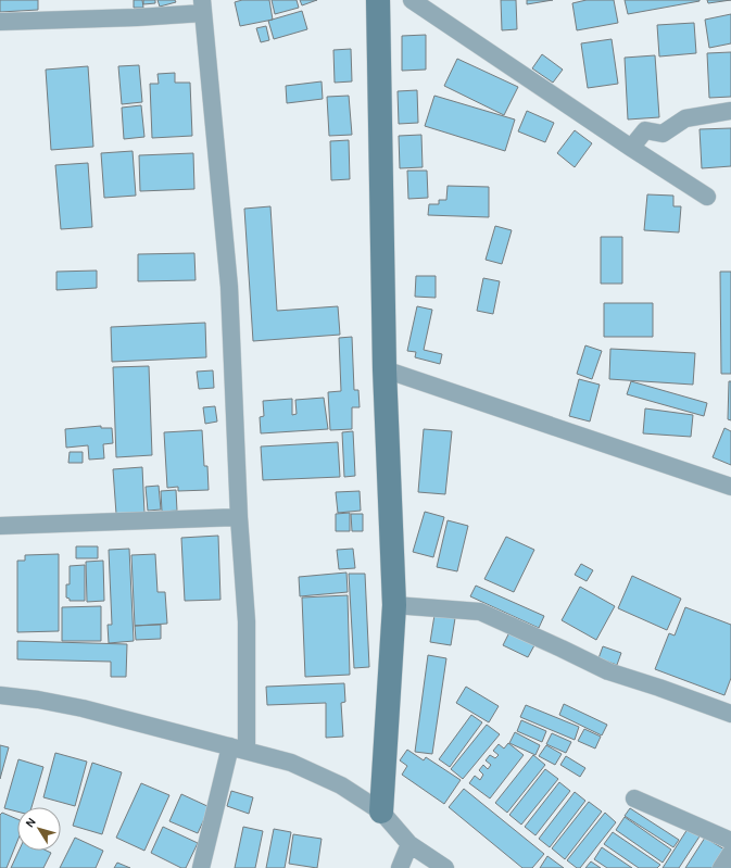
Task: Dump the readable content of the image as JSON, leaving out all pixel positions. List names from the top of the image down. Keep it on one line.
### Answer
{"north":"top left"}
